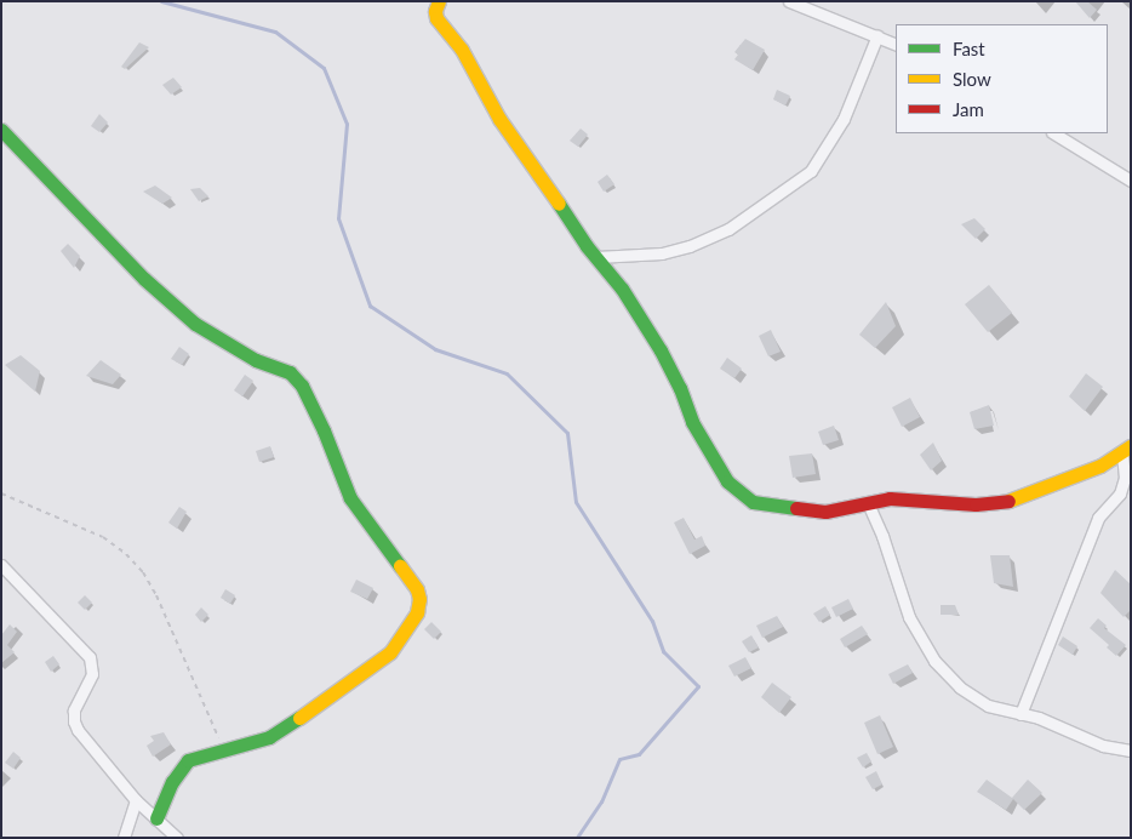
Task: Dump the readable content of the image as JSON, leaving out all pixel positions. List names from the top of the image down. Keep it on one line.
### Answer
{"legend":["Fast","Slow","Jam"]}
